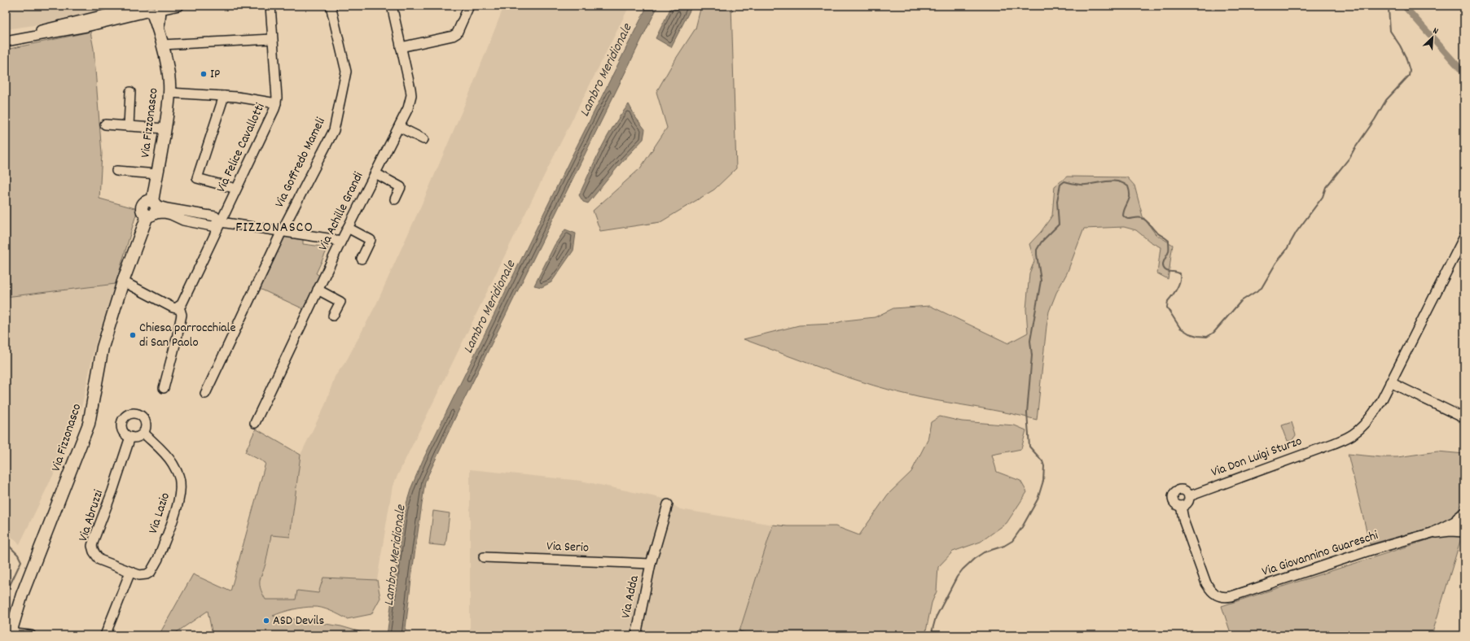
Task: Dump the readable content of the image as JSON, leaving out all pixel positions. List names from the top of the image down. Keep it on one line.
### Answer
{"streets":{"main road":["Via Fizzonasco"],"street":["Via Felice Cavallotti","Via Goffredo Mameli","Via Achille Grandi","Via Don Luigi Sturzo","Via Lazio","Via Abruzzi","Via Serio","Via Giovannino Guareschi","Via Adda"]},"crossings":[["Via Don Luigi Sturzo","Via Giovannino Guareschi"],["Via Lazio","Via Abruzzi"],["Via Serio","Via Adda"]],"districts":["FIZZONASCO"],"water":["Lambro Meridionale"],"places":["IP","Chiesa parrocchiale di San Paolo","ASD Devils"],"north":"top right"}
